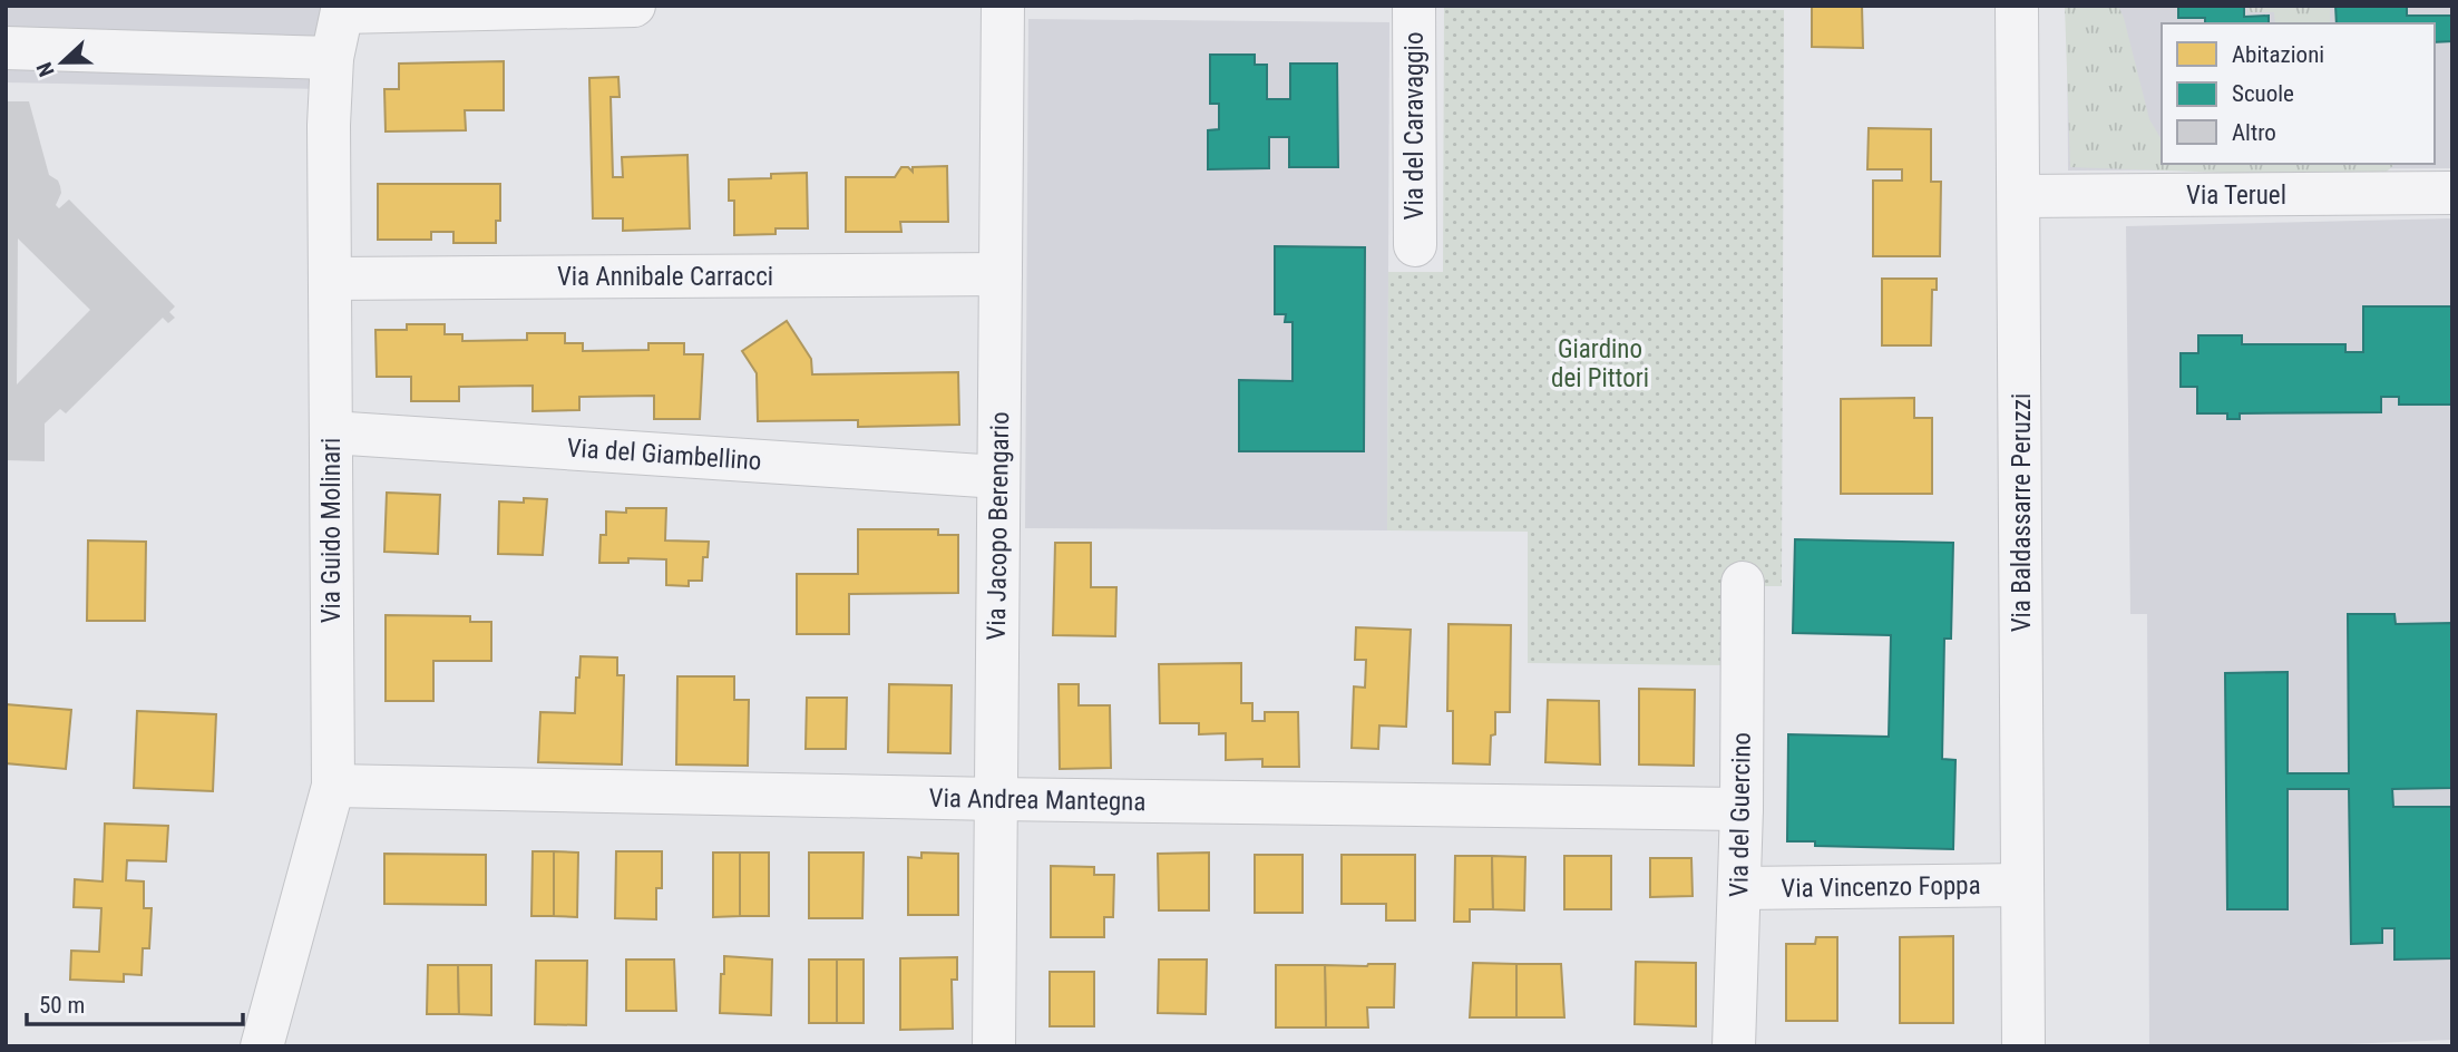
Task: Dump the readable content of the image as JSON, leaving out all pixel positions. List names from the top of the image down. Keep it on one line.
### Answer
{"streets":{"street":["Via del Caravaggio","Via Teruel","Via Annibale Carracci","Via del Giambellino","Via Baldassarre Peruzzi","Via Jacopo Berengario","Via Guido Molinari","Via Andrea Mantegna","Via del Guercino","Via Vincenzo Foppa"]},"crossings":[["Via Teruel","Via Baldassarre Peruzzi"],["Via Annibale Carracci","Via Jacopo Berengario"],["Via Annibale Carracci","Via Guido Molinari"],["Via del Giambellino","Via Jacopo Berengario"],["Via del Giambellino","Via Guido Molinari"],["Via Baldassarre Peruzzi","Via Vincenzo Foppa"],["Via Jacopo Berengario","Via Andrea Mantegna"],["Via Guido Molinari","Via Andrea Mantegna"],["Via Andrea Mantegna","Via del Guercino"],["Via del Guercino","Via Vincenzo Foppa"]],"parks":["Giardino dei Pittori"],"legend":["Abitazioni","Scuole","Altro"],"scale_bar":"50 m","north":"left"}
